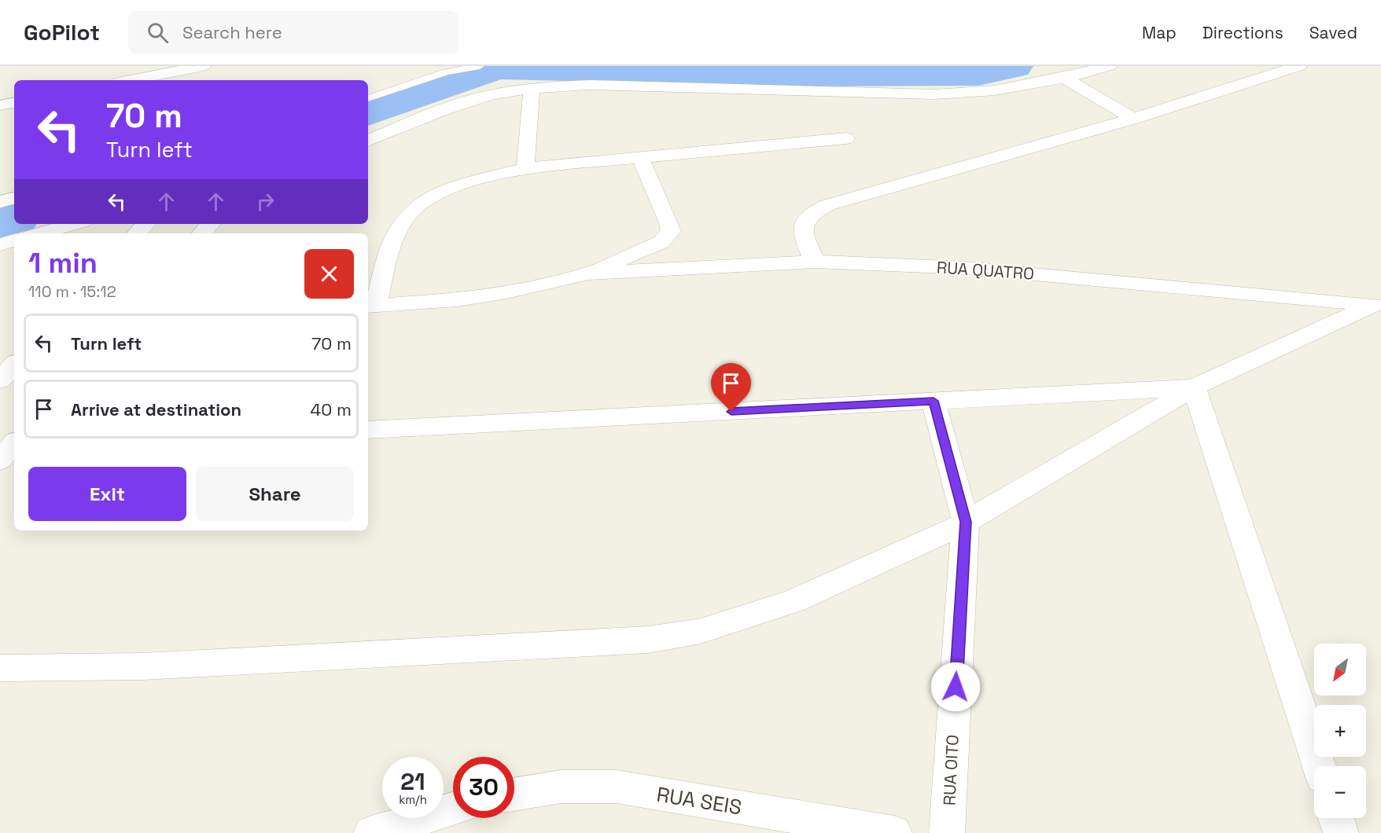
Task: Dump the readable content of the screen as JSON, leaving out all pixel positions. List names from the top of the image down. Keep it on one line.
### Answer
{"streets":{"street":["RUA QUATRO","RUA OITO","RUA SEIS"]},"north":"bottom left","page":{"header":"GoPilot","search":"Search here","nav":["Map","Directions","Saved"],"turn":["70 m","Turn left"],"heading":["1 min","110 m · 15:12"],"list":[{"name":"Turn left","value":"70 m"},{"name":"Arrive at destination","value":"40 m"}],"buttons":["Exit","Share"],"map_buttons":["+","−"],"speed":"21 km/h","limit":"30"}}
